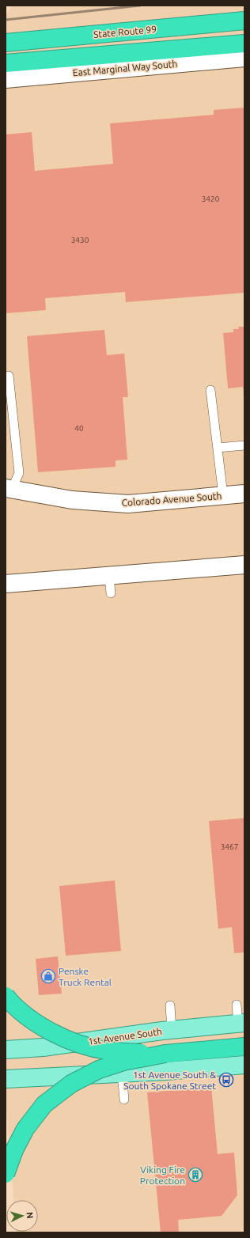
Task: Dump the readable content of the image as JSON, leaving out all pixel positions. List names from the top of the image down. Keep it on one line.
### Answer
{"streets":{"highway":["State Route 99"],"main road":["1st Avenue South"],"street":["East Marginal Way South","Colorado Avenue South"]},"places":{"shop":["Penske Truck Rental"],"bus stop":["1st Avenue South & South Spokane Street"],"building":["Viking Fire Protection"]},"house_numbers":["3420","3430","40","3467"],"north":"right"}
